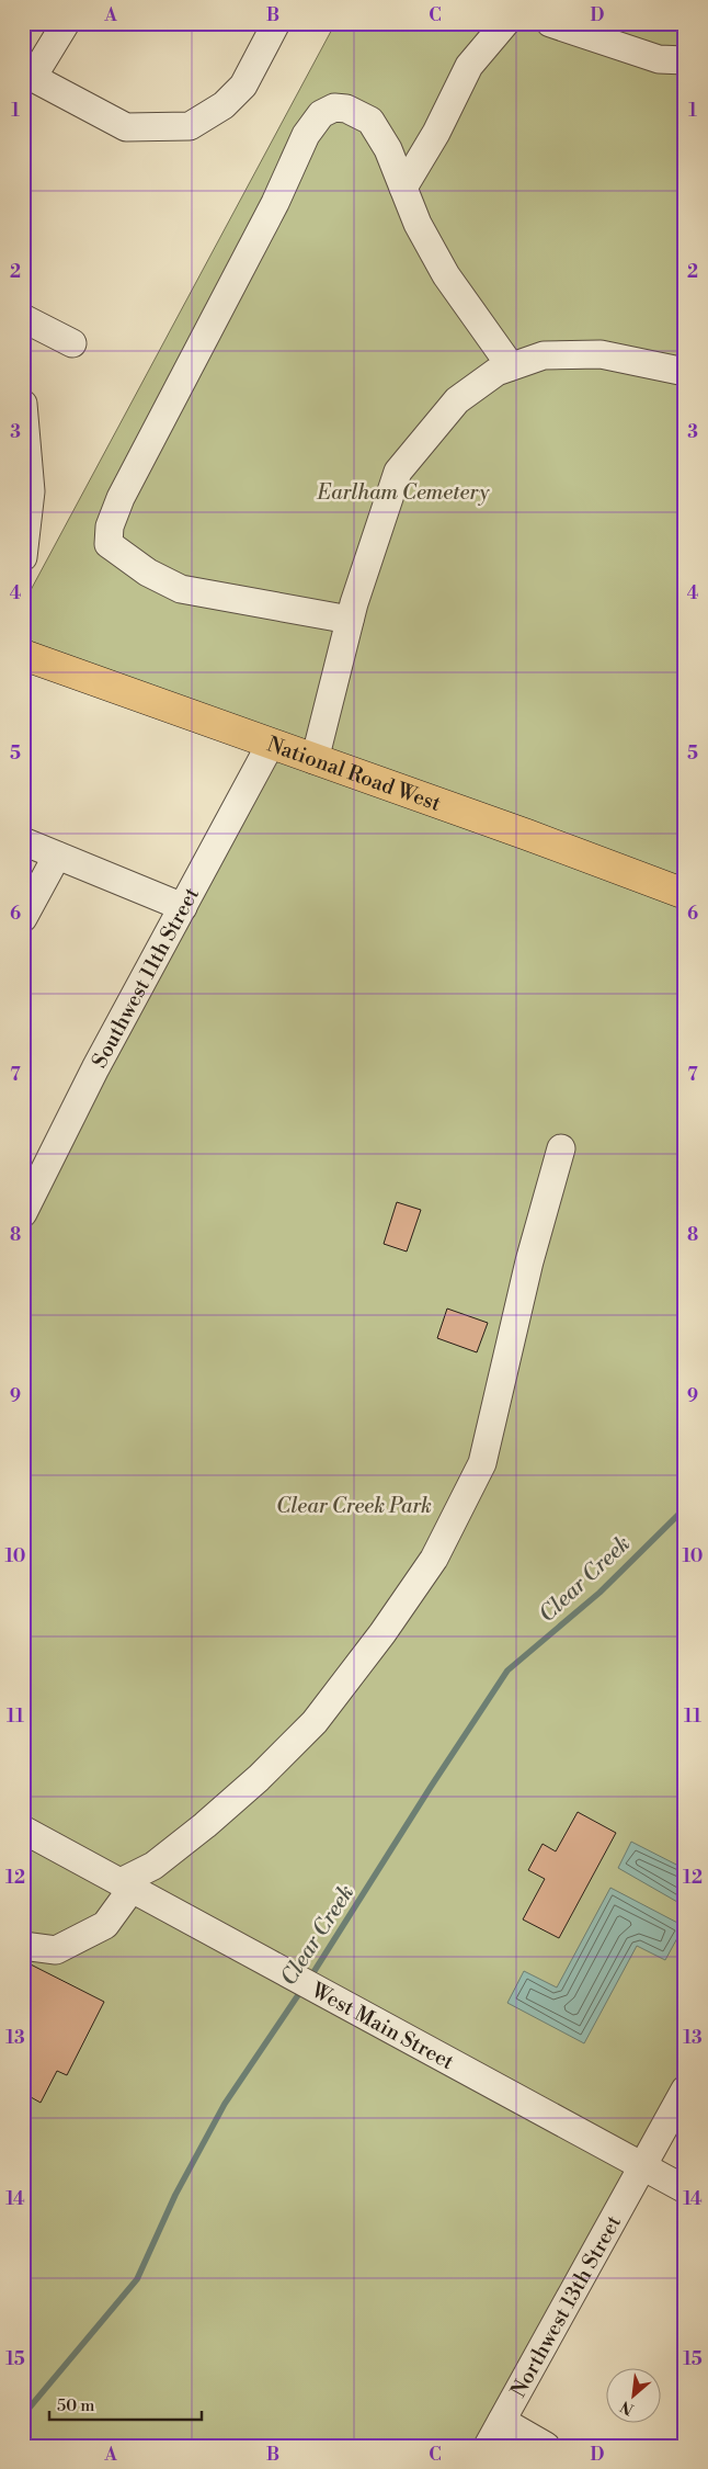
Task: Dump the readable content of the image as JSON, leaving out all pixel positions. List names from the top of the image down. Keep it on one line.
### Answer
{"streets":{"main road":["National Road West"],"street":["Southwest 11th Street","West Main Street","Northwest 13th Street"]},"crossings":[["National Road West","Southwest 11th Street"],["West Main Street","Northwest 13th Street"]],"water":["Clear Creek"],"parks":["Earlham Cemetery","Clear Creek Park"],"scale_bar":"50 m","north":"bottom left","grid":{"columns":["A","B","C","D"],"rows":["1","2","3","4","5","6","7","8","9","10","11","12","13","14","15"]}}
